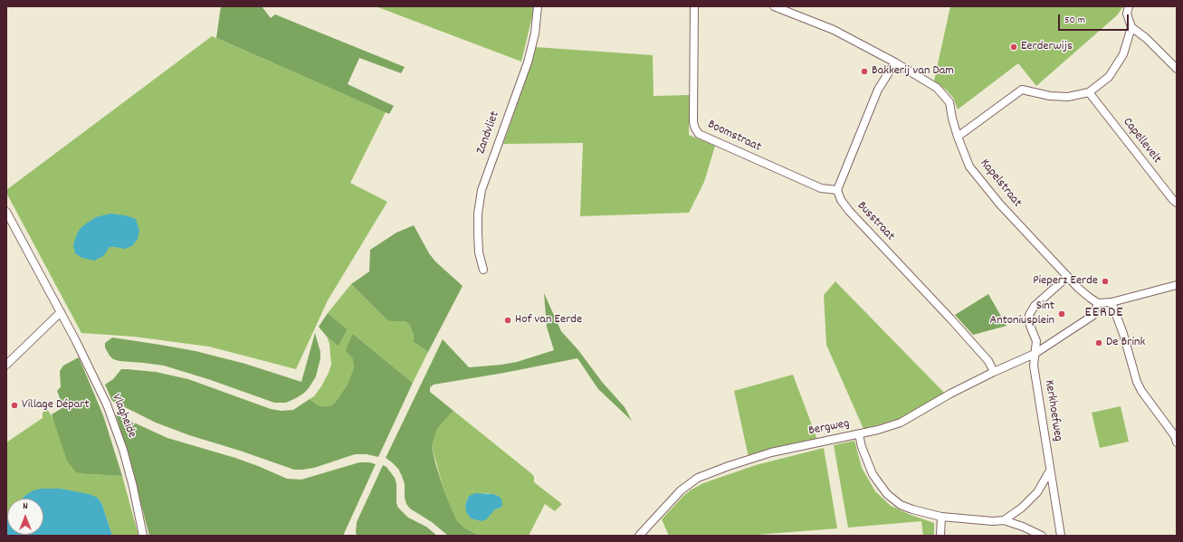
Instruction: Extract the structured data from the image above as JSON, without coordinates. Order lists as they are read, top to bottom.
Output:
{
  "streets": {
    "street": [
      "Zandvliet",
      "Boomstraat",
      "Capellevelt",
      "Kapelstraat",
      "Busstraat",
      "Kerkhoefweg",
      "Vlagheide",
      "Bergweg"
    ]
  },
  "crossings": [
    ["Boomstraat", "Busstraat"],
    ["Busstraat", "Bergweg"],
    ["Kerkhoefweg", "Bergweg"]
  ],
  "districts": ["EERDE"],
  "places": [
    "Eerderwijs",
    "Bakkerij van Dam",
    "Pieperz Eerde",
    "Sint Antoniusplein",
    "Hof van Eerde",
    "De Brink",
    "Village Départ"
  ],
  "scale_bar": "50 m",
  "north": "top"
}
